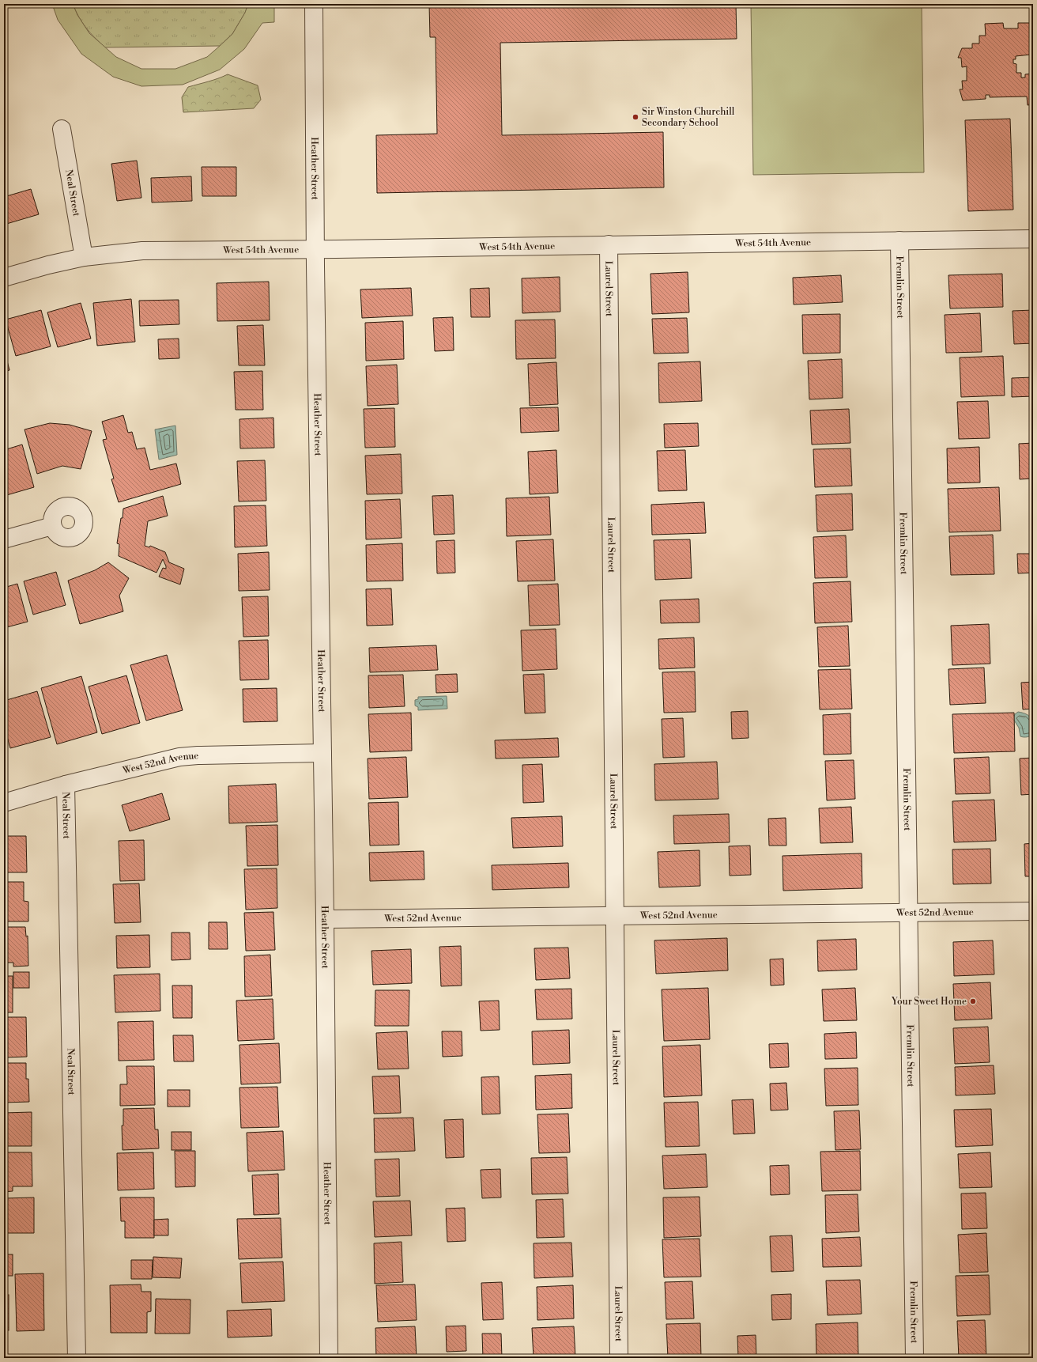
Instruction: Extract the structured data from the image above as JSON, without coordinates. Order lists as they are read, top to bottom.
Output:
{
  "streets": {
    "street": [
      "Heather Street",
      "Neal Street",
      "West 54th Avenue",
      "Fremlin Street",
      "Laurel Street",
      "West 52nd Avenue"
    ]
  },
  "crossings": [
    ["Heather Street", "West 54th Avenue"],
    ["Heather Street", "West 52nd Avenue"],
    ["Neal Street", "West 54th Avenue"],
    ["Neal Street", "West 52nd Avenue"],
    ["West 54th Avenue", "Fremlin Street"],
    ["West 54th Avenue", "Laurel Street"],
    ["Fremlin Street", "West 52nd Avenue"],
    ["Laurel Street", "West 52nd Avenue"]
  ],
  "places": ["Sir Winston Churchill Secondary School", "Your Sweet Home"]
}
